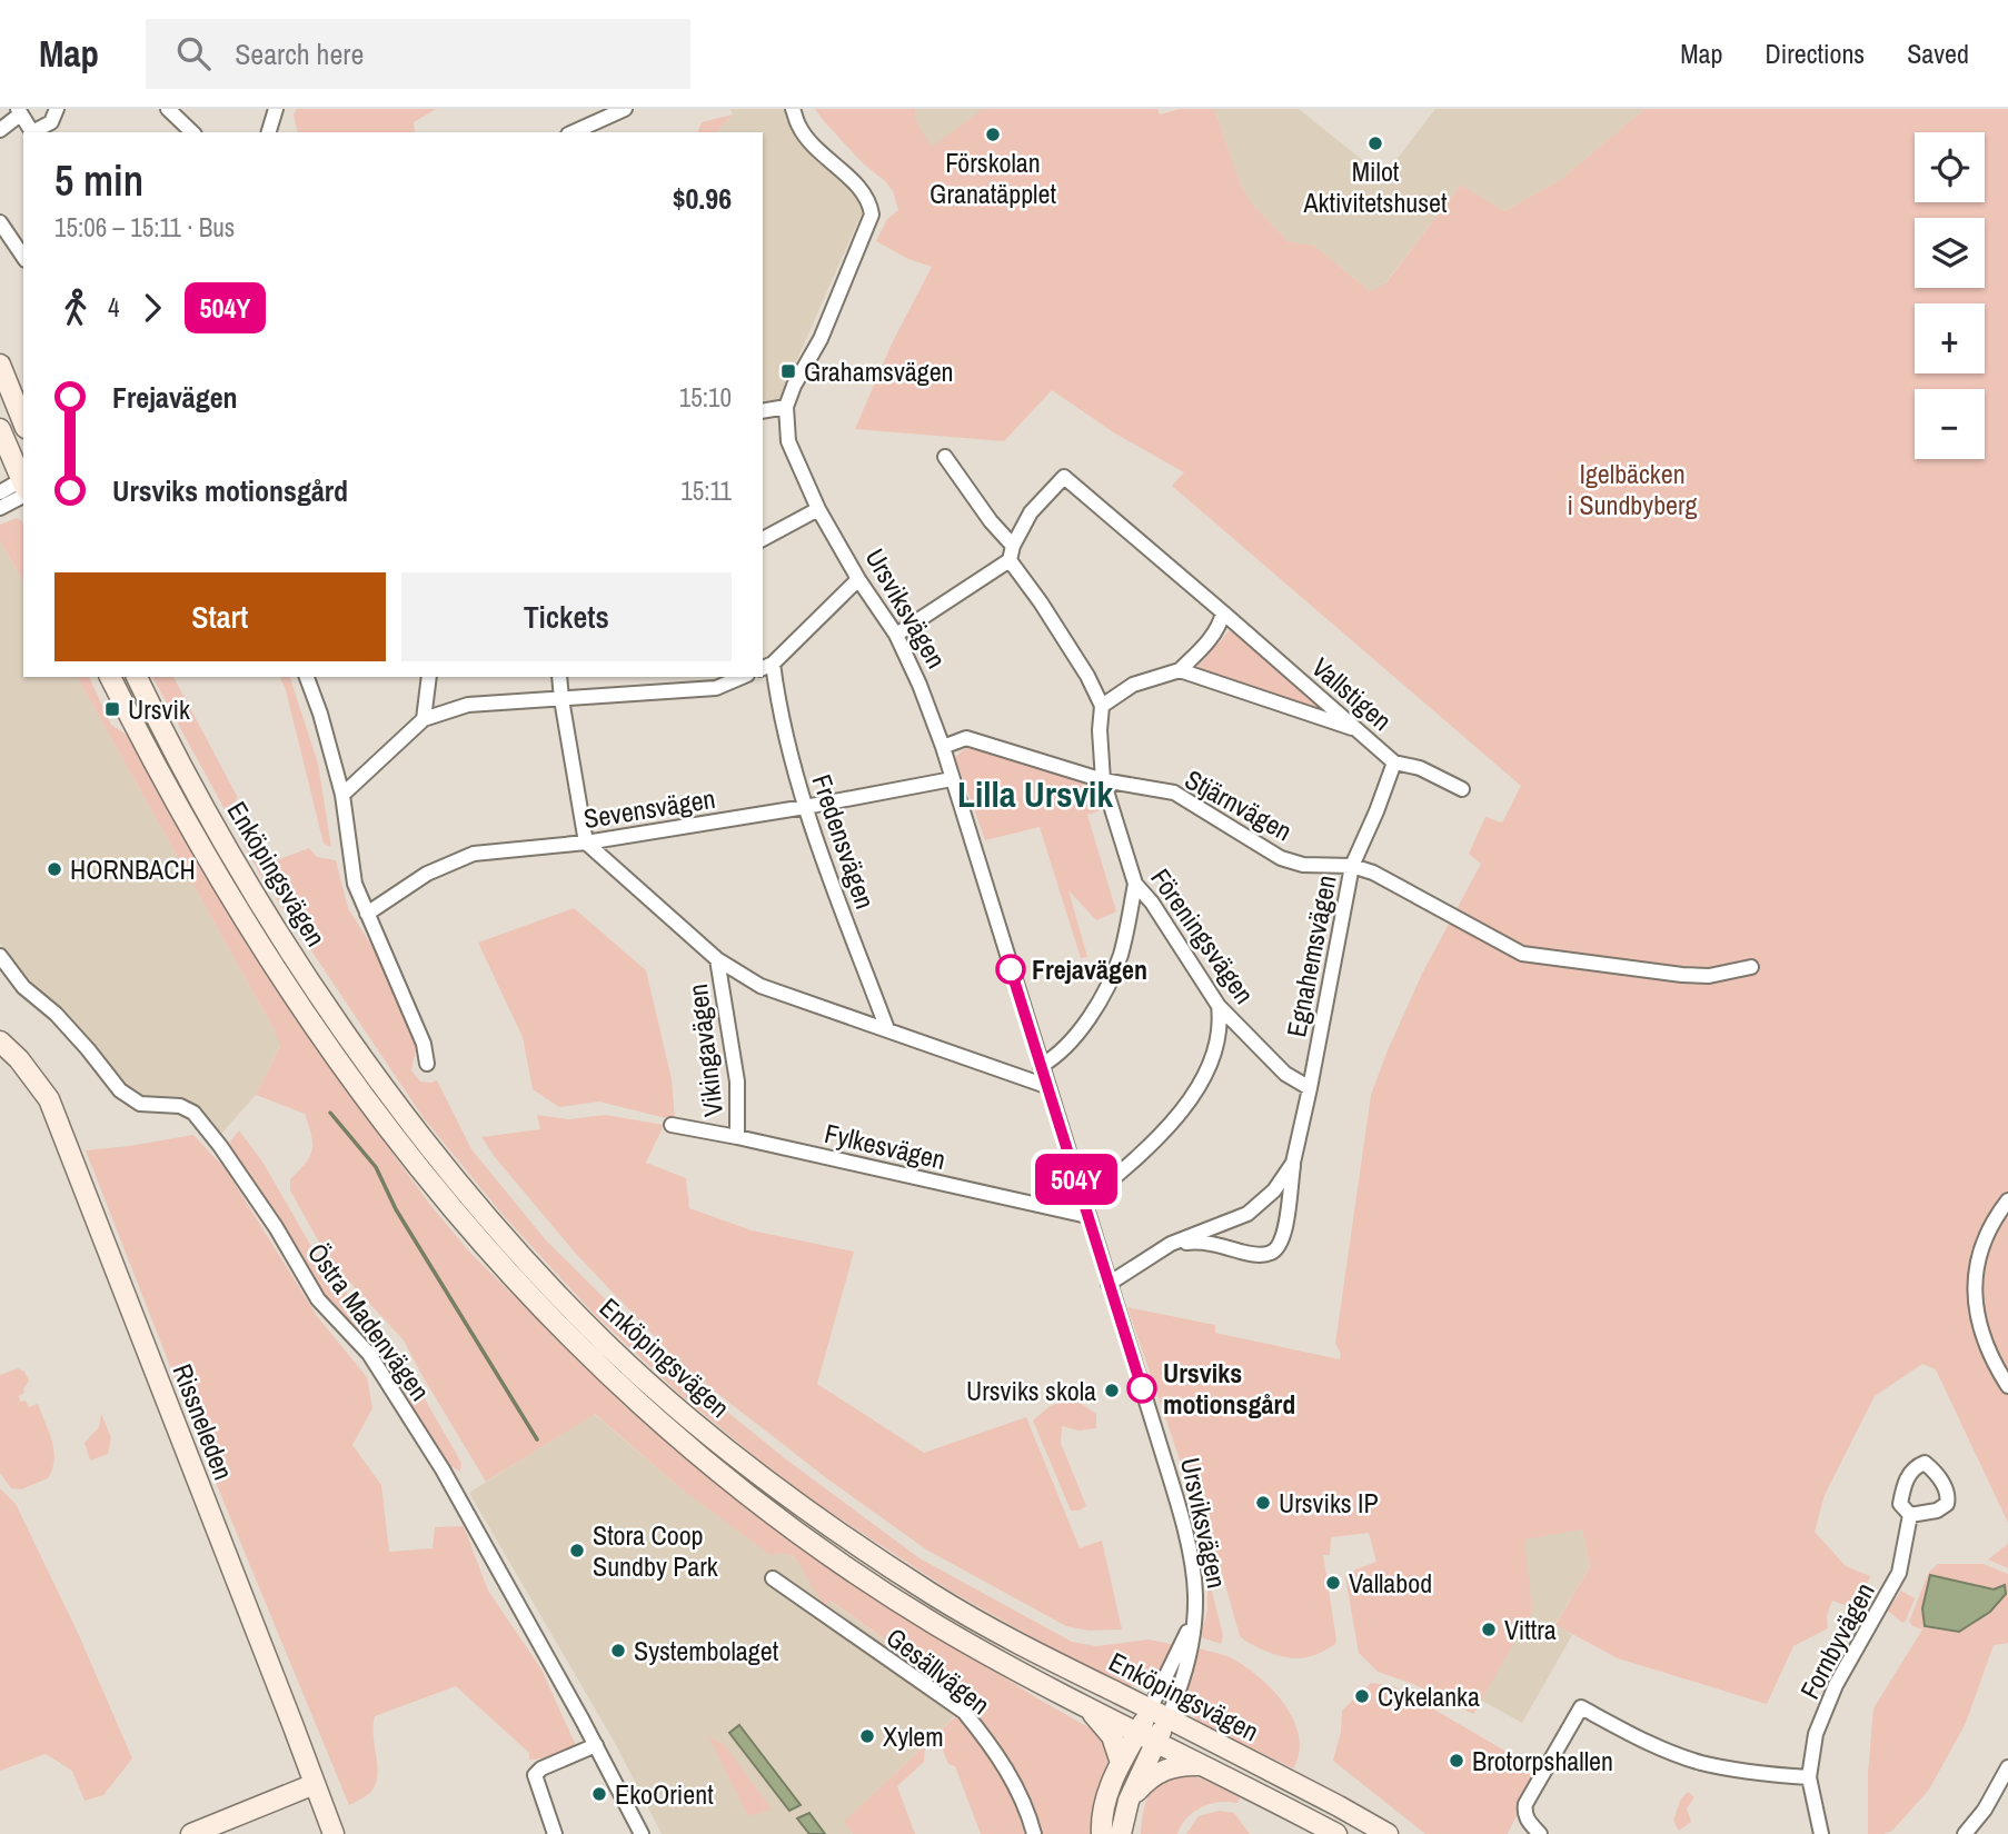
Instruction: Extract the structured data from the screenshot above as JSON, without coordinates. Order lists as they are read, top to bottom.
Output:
{
  "streets": {
    "main road": ["Ursviksvägen", "Enköpingsvägen", "Rissneleden"],
    "street": [
      "Vallstigen",
      "Stjärnvägen",
      "Sevensvägen",
      "Fredensvägen",
      "Föreningsvägen",
      "Egnahemsvägen",
      "Vikingavägen",
      "Fylkesvägen",
      "Östra Madenvägen",
      "Fornbyvägen",
      "Gesällvägen"
    ]
  },
  "crossings": [
    ["Ursviksvägen", "Stjärnvägen"],
    ["Ursviksvägen", "Sevensvägen"],
    ["Ursviksvägen", "Enköpingsvägen"],
    ["Ursviksvägen", "Egnahemsvägen"],
    ["Ursviksvägen", "Fylkesvägen"],
    ["Vallstigen", "Föreningsvägen"],
    ["Vallstigen", "Egnahemsvägen"],
    ["Stjärnvägen", "Föreningsvägen"],
    ["Stjärnvägen", "Egnahemsvägen"],
    ["Sevensvägen", "Fredensvägen"],
    ["Föreningsvägen", "Egnahemsvägen"],
    ["Vikingavägen", "Fylkesvägen"]
  ],
  "districts": ["Lilla Ursvik"],
  "parks": ["Igelbäcken i Sundbyberg"],
  "places": {
    "other": [
      "Förskolan Granatäpplet",
      "Milot Aktivitetshuset",
      "HORNBACH",
      "Frejavägen",
      "Ursviks motionsgård",
      "Ursviks skola",
      "Ursviks IP",
      "Stora Coop Sundby Park",
      "Vallabod",
      "Vittra",
      "Systembolaget",
      "Cykelanka",
      "Xylem",
      "Brotorpshallen",
      "EkoOrient"
    ],
    "transit": ["Grahamsvägen", "Ursvik"]
  },
  "lines": ["bus line 504Y"],
  "page": {
    "header": "Map",
    "search": "Search here",
    "nav": ["Map", "Directions", "Saved"],
    "on_map": "504Y",
    "map_buttons": ["+", "−"],
    "heading": ["5 min", "15:06 – 15:11 · Bus", "$0.96"],
    "legs": ["4", "504Y"],
    "list": [
      {
        "name": "Frejavägen",
        "value": "15:10"
      },
      {
        "name": "Ursviks motionsgård",
        "value": "15:11"
      }
    ],
    "buttons": ["Start", "Tickets"]
  }
}
